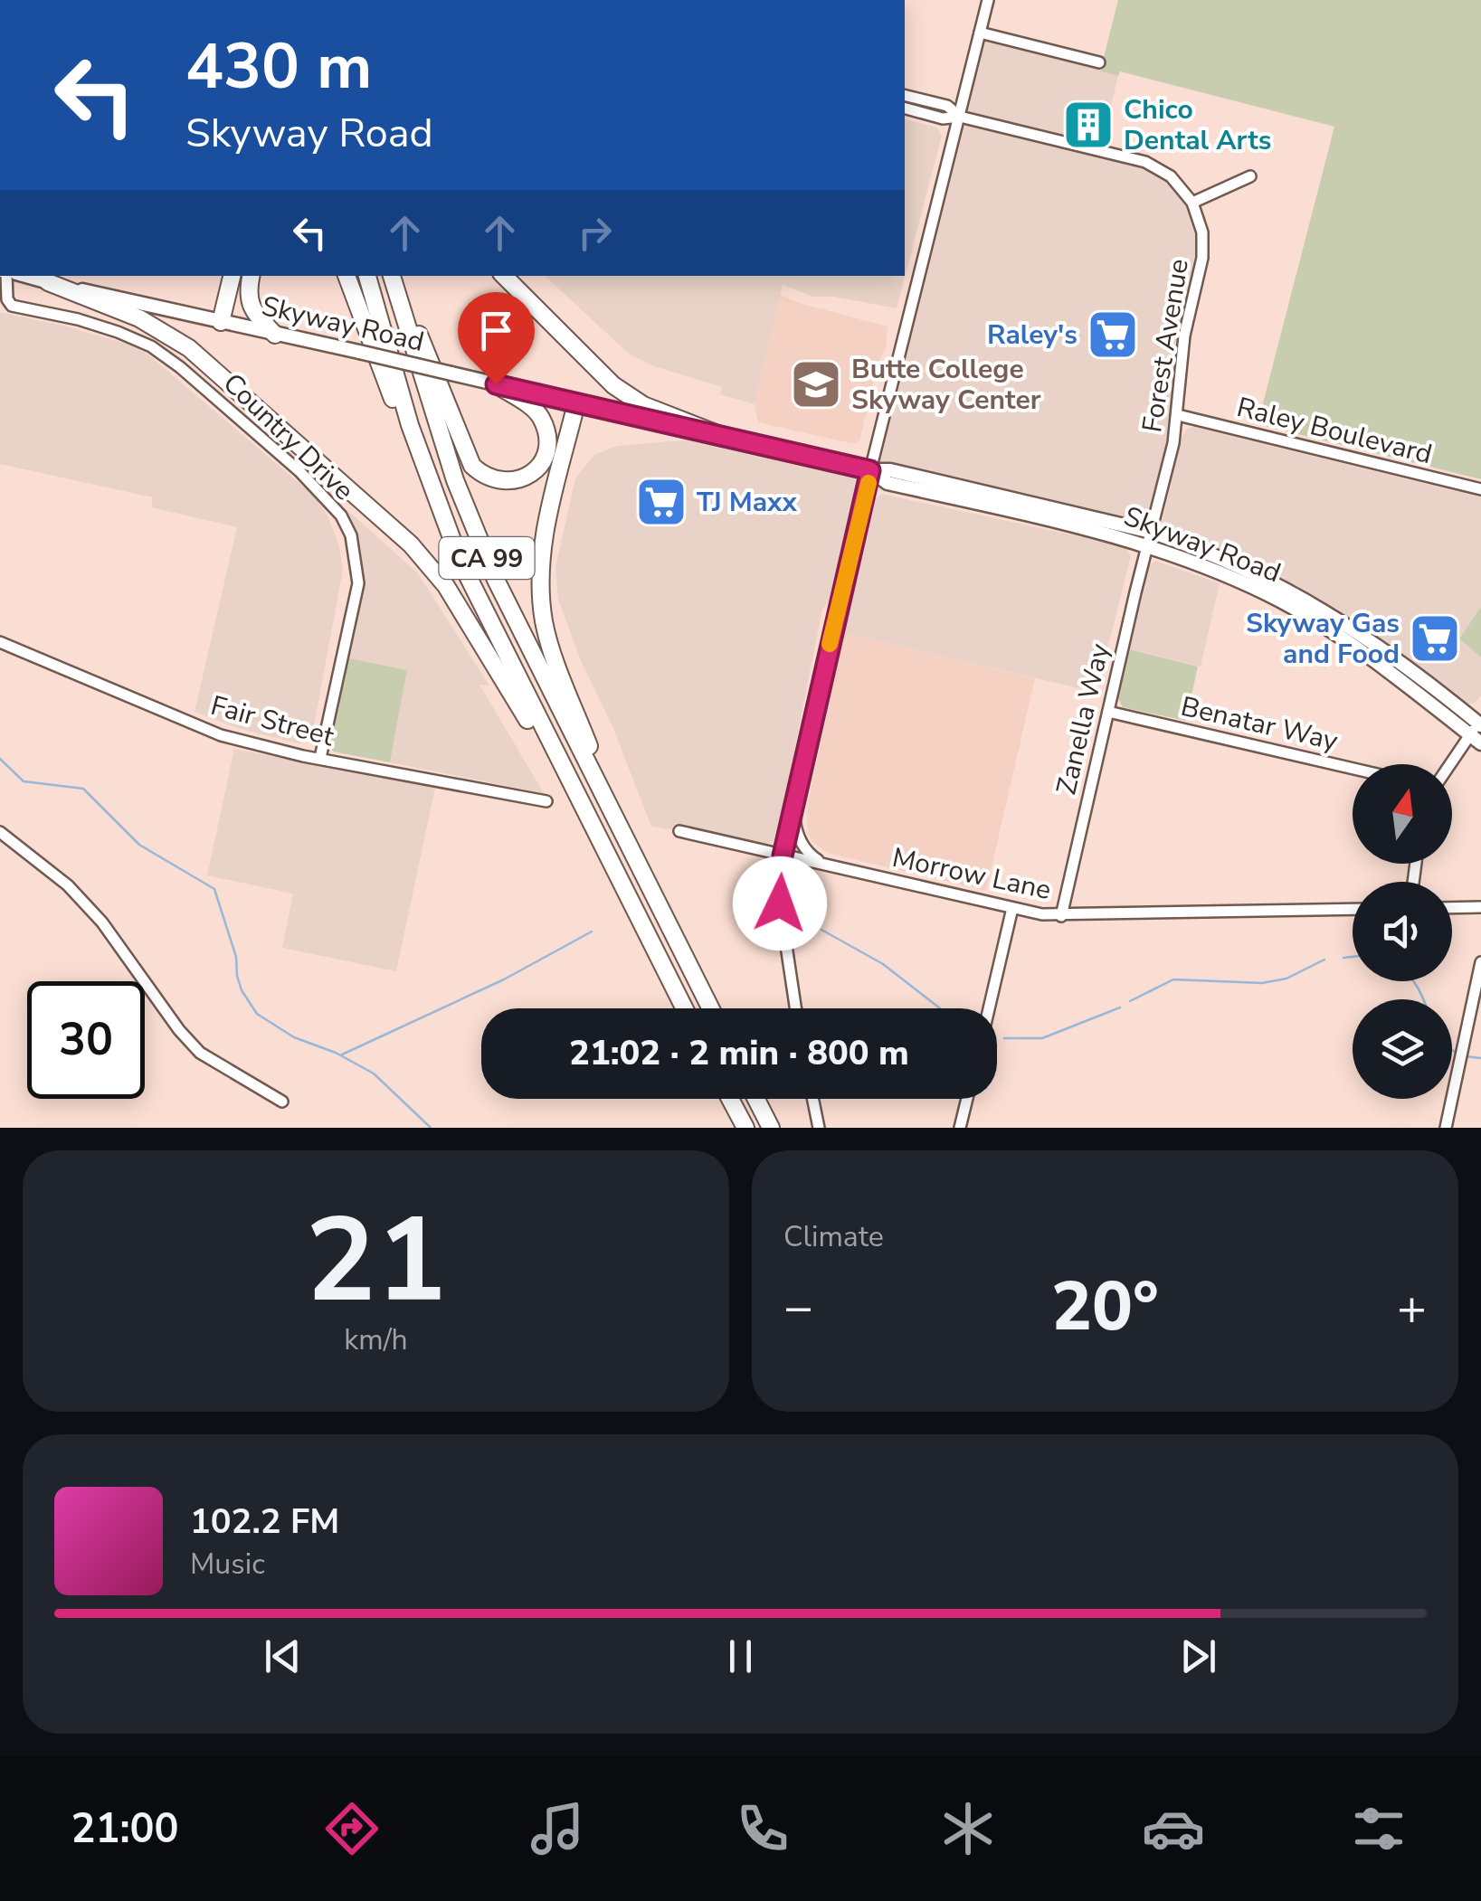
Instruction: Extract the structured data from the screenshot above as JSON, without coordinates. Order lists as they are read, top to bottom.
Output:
{
  "streets": {
    "highway": ["CA 99"],
    "main road": ["Skyway Road"],
    "street": [
      "Forest Avenue",
      "Raley Boulevard",
      "Country Drive",
      "Zanella Way",
      "Fair Street",
      "Benatar Way",
      "Morrow Lane"
    ]
  },
  "crossings": [
    ["Skyway Road", "Forest Avenue"],
    ["Skyway Road", "Zanella Way"],
    ["Forest Avenue", "Raley Boulevard"],
    ["Forest Avenue", "Zanella Way"],
    ["Country Drive", "Fair Street"],
    ["Zanella Way", "Benatar Way"],
    ["Zanella Way", "Morrow Lane"]
  ],
  "places": {
    "building": ["Chico Dental Arts"],
    "supermarket": ["Raley's", "TJ Maxx", "Skyway Gas and Food"],
    "school or university": ["Butte College Skyway Center"]
  },
  "north": "top",
  "page": {
    "turn": ["430 m", "Skyway Road"],
    "limit": "30",
    "trip": "21:02 · 2 min · 800 m",
    "tile": [
      ["21", "km/h"],
      "Climate"
    ],
    "heat": ["−", "20°", "+"],
    "song": ["102.2 FM", "Music"],
    "tabs": "21:00"
  }
}
